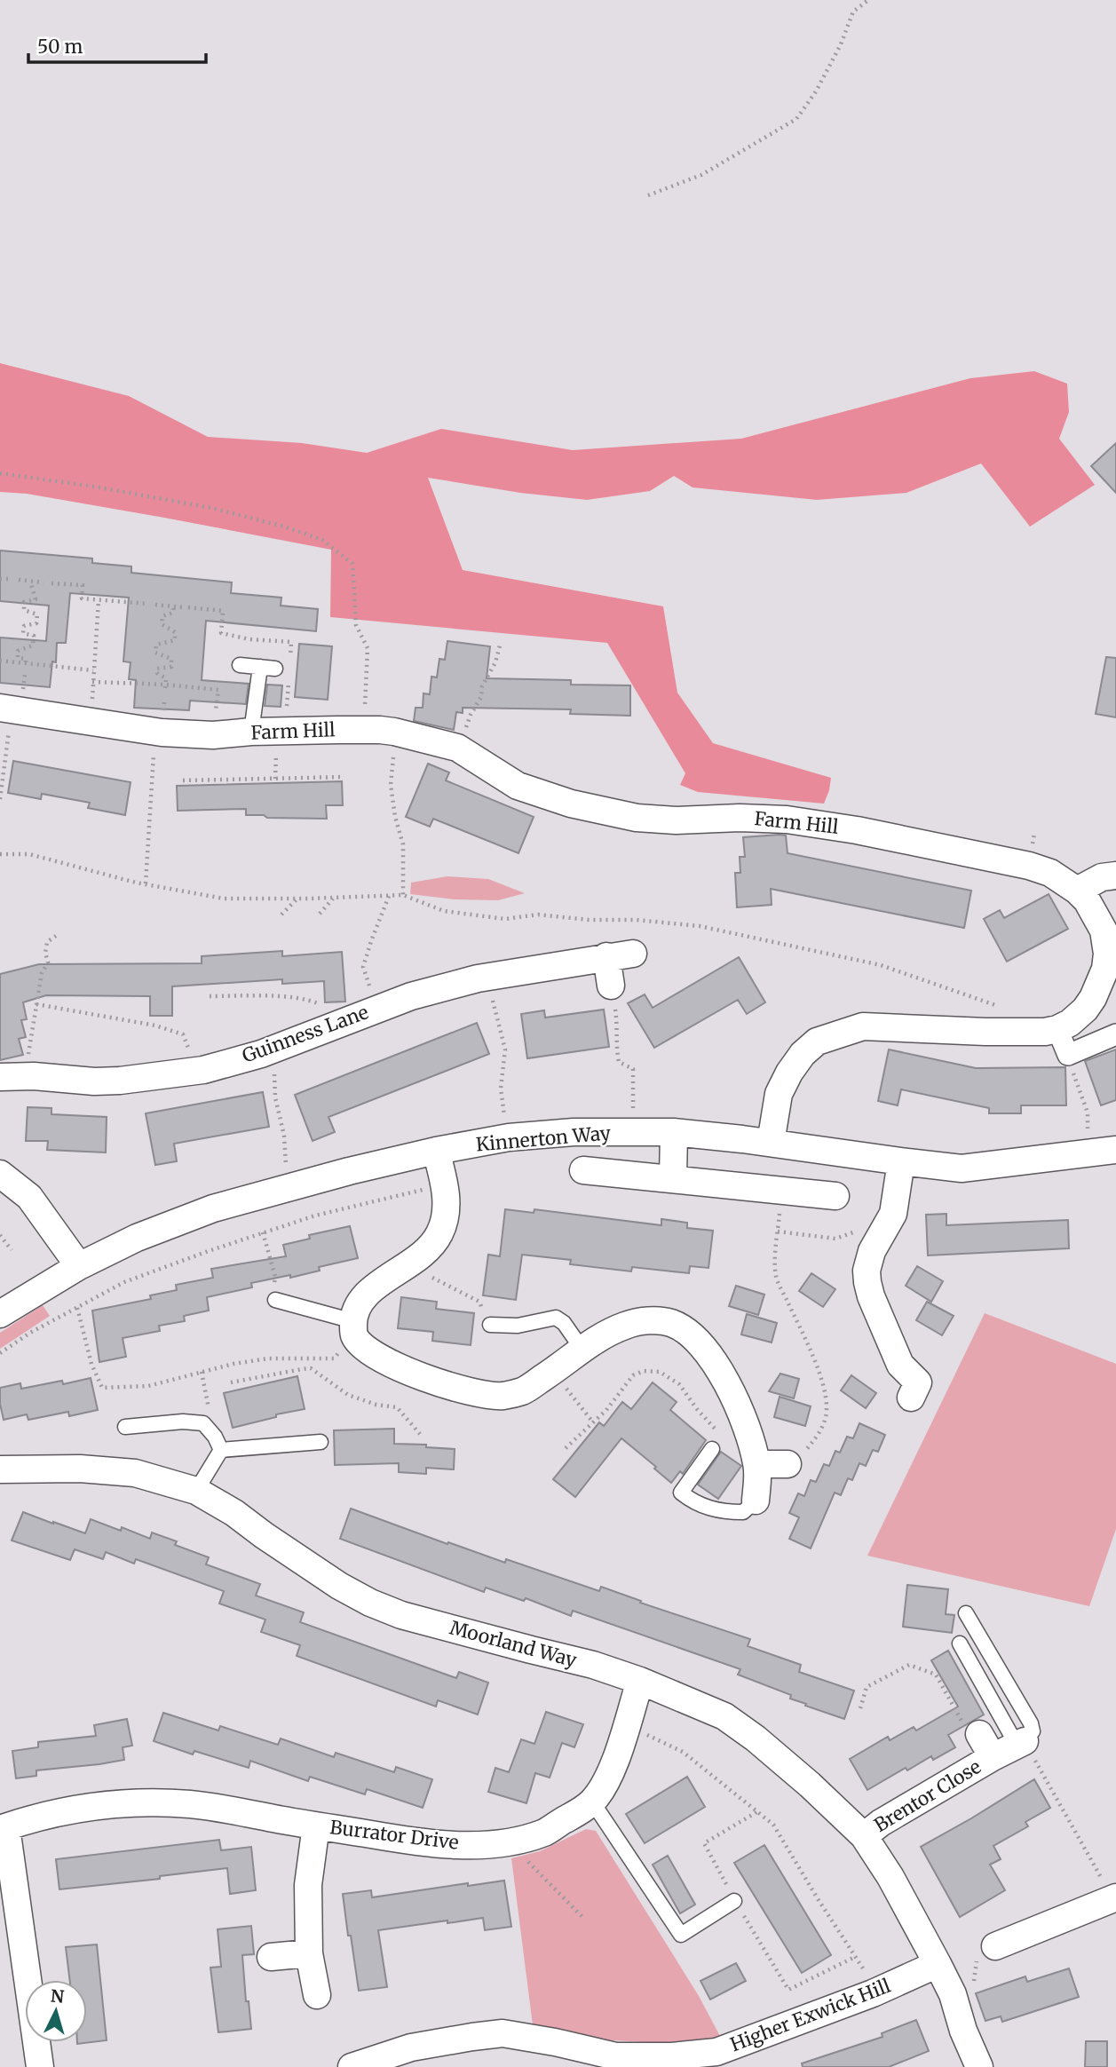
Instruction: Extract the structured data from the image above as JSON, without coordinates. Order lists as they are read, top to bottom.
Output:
{
  "streets": {
    "street": [
      "Farm Hill",
      "Guinness Lane",
      "Kinnerton Way",
      "Moorland Way",
      "Brentor Close",
      "Burrator Drive",
      "Higher Exwick Hill"
    ]
  },
  "crossings": [
    ["Farm Hill", "Kinnerton Way"],
    ["Moorland Way", "Brentor Close"],
    ["Moorland Way", "Burrator Drive"],
    ["Moorland Way", "Higher Exwick Hill"]
  ],
  "scale_bar": "50 m",
  "north": "top"
}
